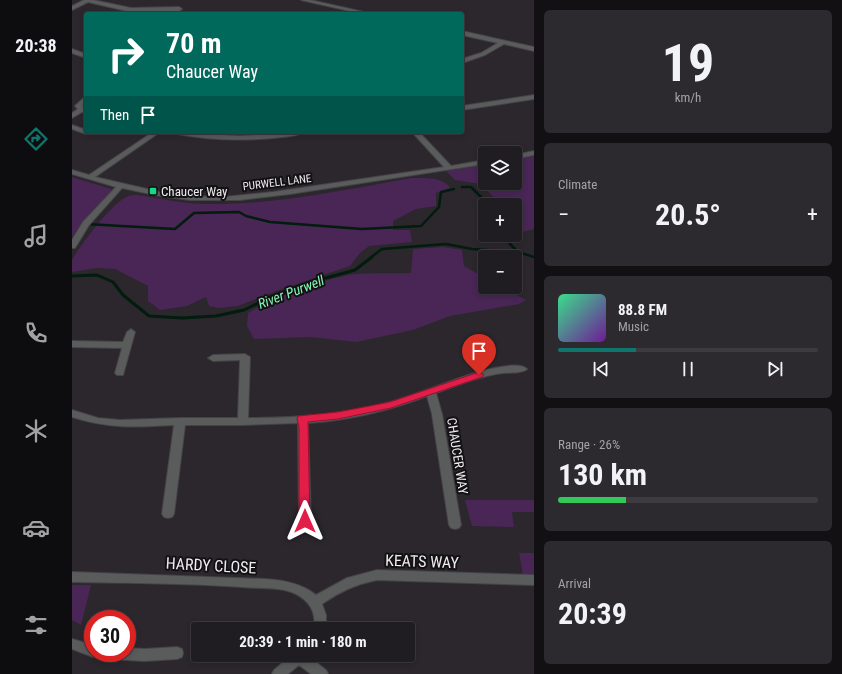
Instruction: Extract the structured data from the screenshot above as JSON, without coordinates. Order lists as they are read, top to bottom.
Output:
{
  "streets": {
    "street": [
      "PURWELL LANE",
      "CHAUCER WAY",
      "KEATS WAY",
      "HARDY CLOSE"
    ]
  },
  "crossings": [
    ["KEATS WAY", "HARDY CLOSE"]
  ],
  "water": ["River Purwell"],
  "places": {
    "transit": ["Chaucer Way"]
  },
  "page": {
    "tabs": "20:38",
    "tile": [
      ["19", "km/h"],
      "Climate",
      ["Range · 26%", "130 km"],
      ["Arrival", "20:39"]
    ],
    "turn": ["70 m", "Chaucer Way"],
    "then": "Then",
    "map_buttons": ["+", "−"],
    "heat": ["−", "20.5°", "+"],
    "song": ["88.8 FM", "Music"],
    "limit": "30",
    "trip": "20:39 · 1 min · 180 m"
  }
}
